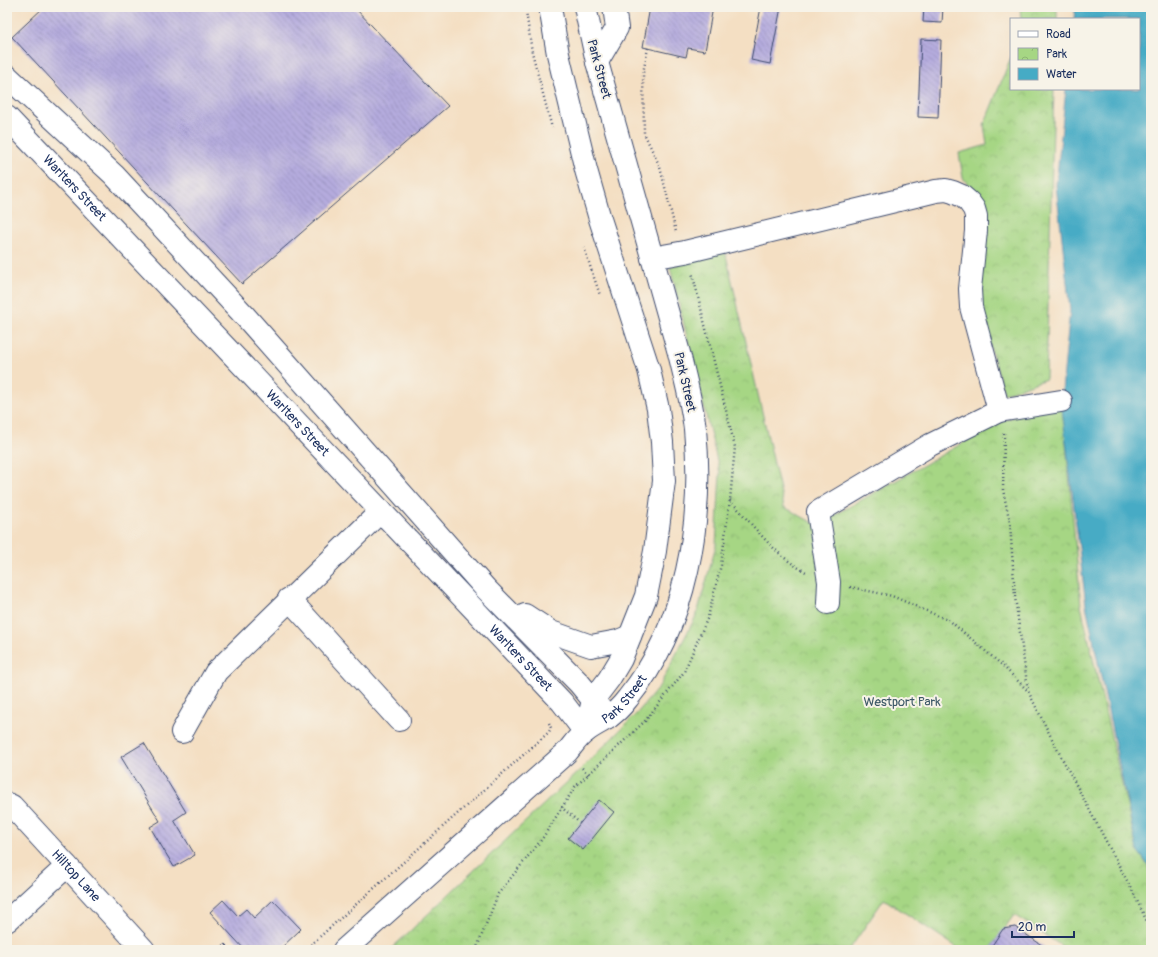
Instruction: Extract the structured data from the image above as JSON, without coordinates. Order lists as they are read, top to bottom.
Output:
{
  "streets": {
    "street": ["Park Street", "Warlters Street", "Hilltop Lane"]
  },
  "crossings": [
    ["Park Street", "Warlters Street"]
  ],
  "parks": ["Westport Park"],
  "legend": ["Road", "Park", "Water"],
  "scale_bar": "20 m"
}
